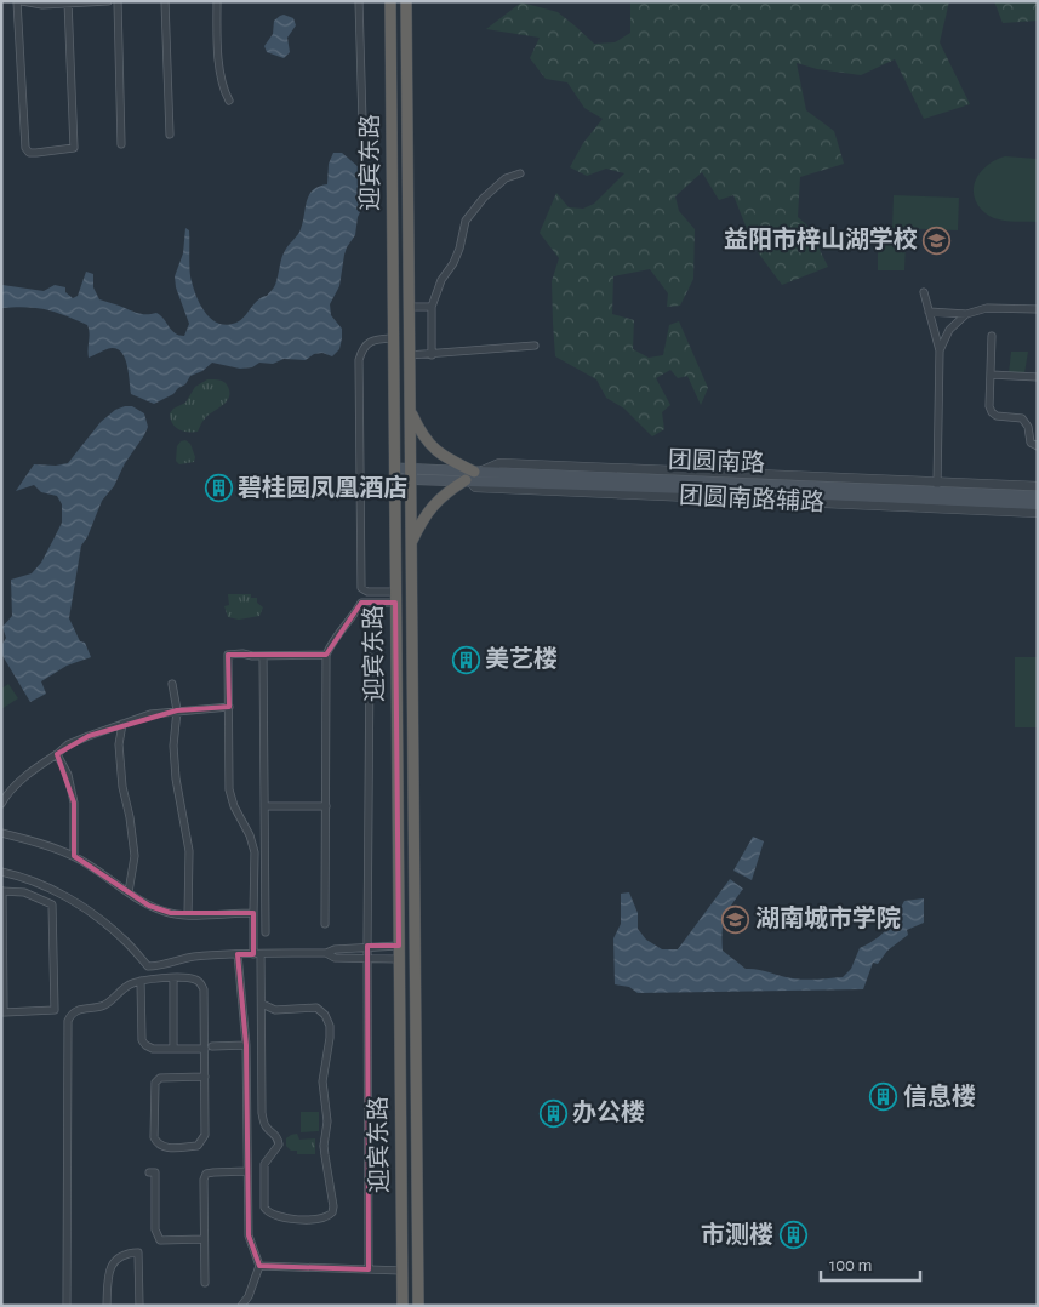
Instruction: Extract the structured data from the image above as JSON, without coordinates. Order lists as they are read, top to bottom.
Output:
{
  "streets": {
    "highway": ["迎宾东路"],
    "main road": ["团圆南路"],
    "street": ["团圆南路辅路"]
  },
  "crossings": [
    ["迎宾东路", "团圆南路"],
    ["团圆南路", "团圆南路辅路"]
  ],
  "places": {
    "school or university": ["益阳市梓山湖学校", "湖南城市学院"],
    "building": [
      "碧桂园凤凰酒店",
      "美艺楼",
      "信息楼",
      "办公楼",
      "市测楼"
    ]
  },
  "scale_bar": "100 m"
}
